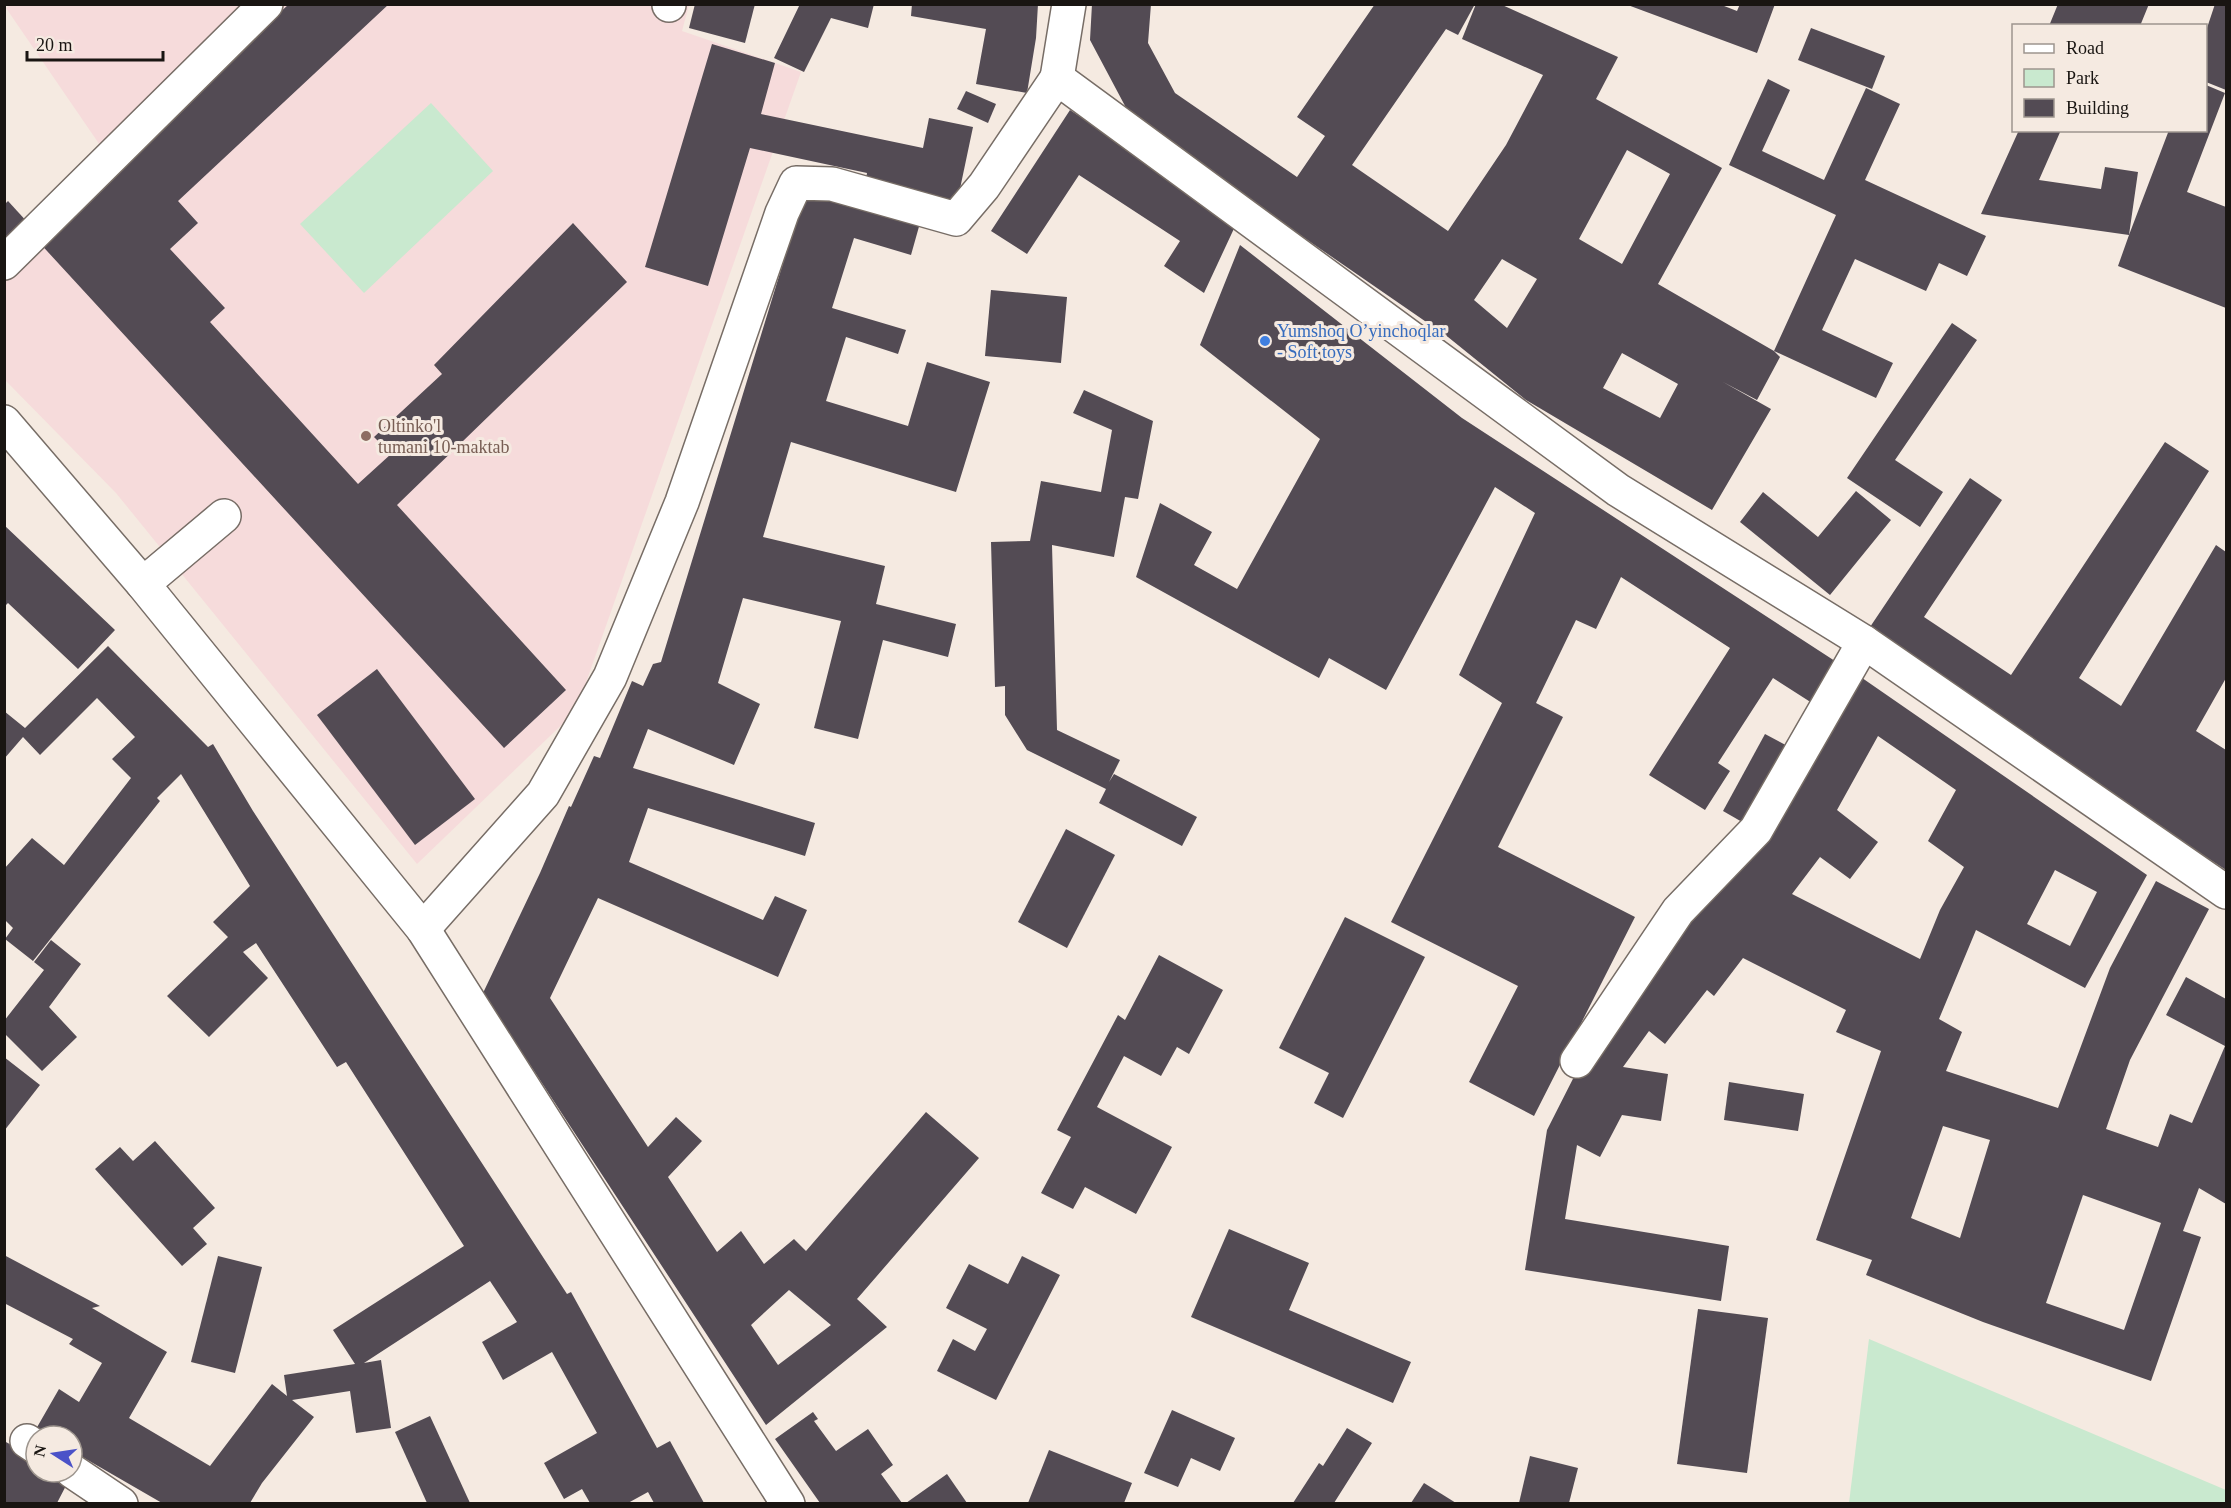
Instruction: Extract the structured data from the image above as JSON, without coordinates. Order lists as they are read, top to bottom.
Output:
{
  "places": ["Yumshoq O’yinchoqlar - Soft toys", "Oltinko'l tumani 10-maktab"],
  "legend": ["Road", "Park", "Building"],
  "scale_bar": "20 m",
  "north": "left"
}
